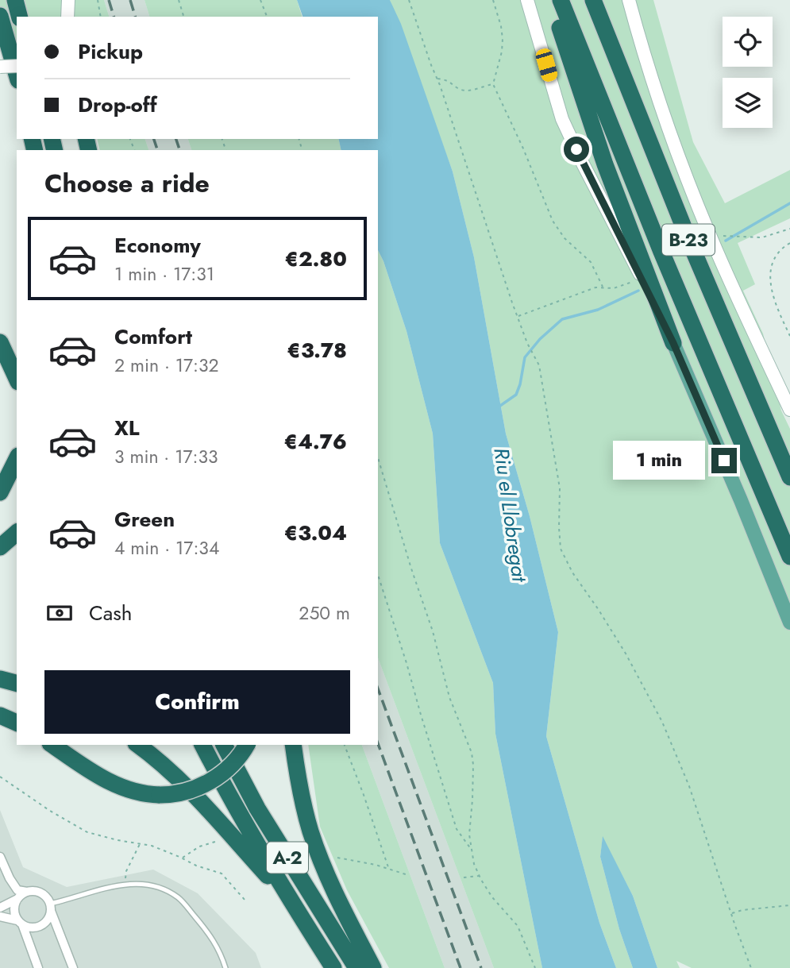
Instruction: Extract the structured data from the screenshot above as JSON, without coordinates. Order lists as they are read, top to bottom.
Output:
{
  "streets": {
    "highway": ["B-23", "A-2"]
  },
  "water": ["Riu el Llobregat"],
  "page": {
    "banner": ["Pickup", "Drop-off"],
    "heading": "Choose a ride",
    "list": [
      {
        "name": "Economy",
        "note": "1 min · 17:31",
        "value": "€2.80"
      },
      {
        "name": "Comfort",
        "note": "2 min · 17:32",
        "value": "€3.78"
      },
      {
        "name": "XL",
        "note": "3 min · 17:33",
        "value": "€4.76"
      },
      {
        "name": "Green",
        "note": "4 min · 17:34",
        "value": "€3.04"
      }
    ],
    "bubble": "1 min",
    "pay": ["Cash", "250 m"],
    "buttons": "Confirm"
  }
}
